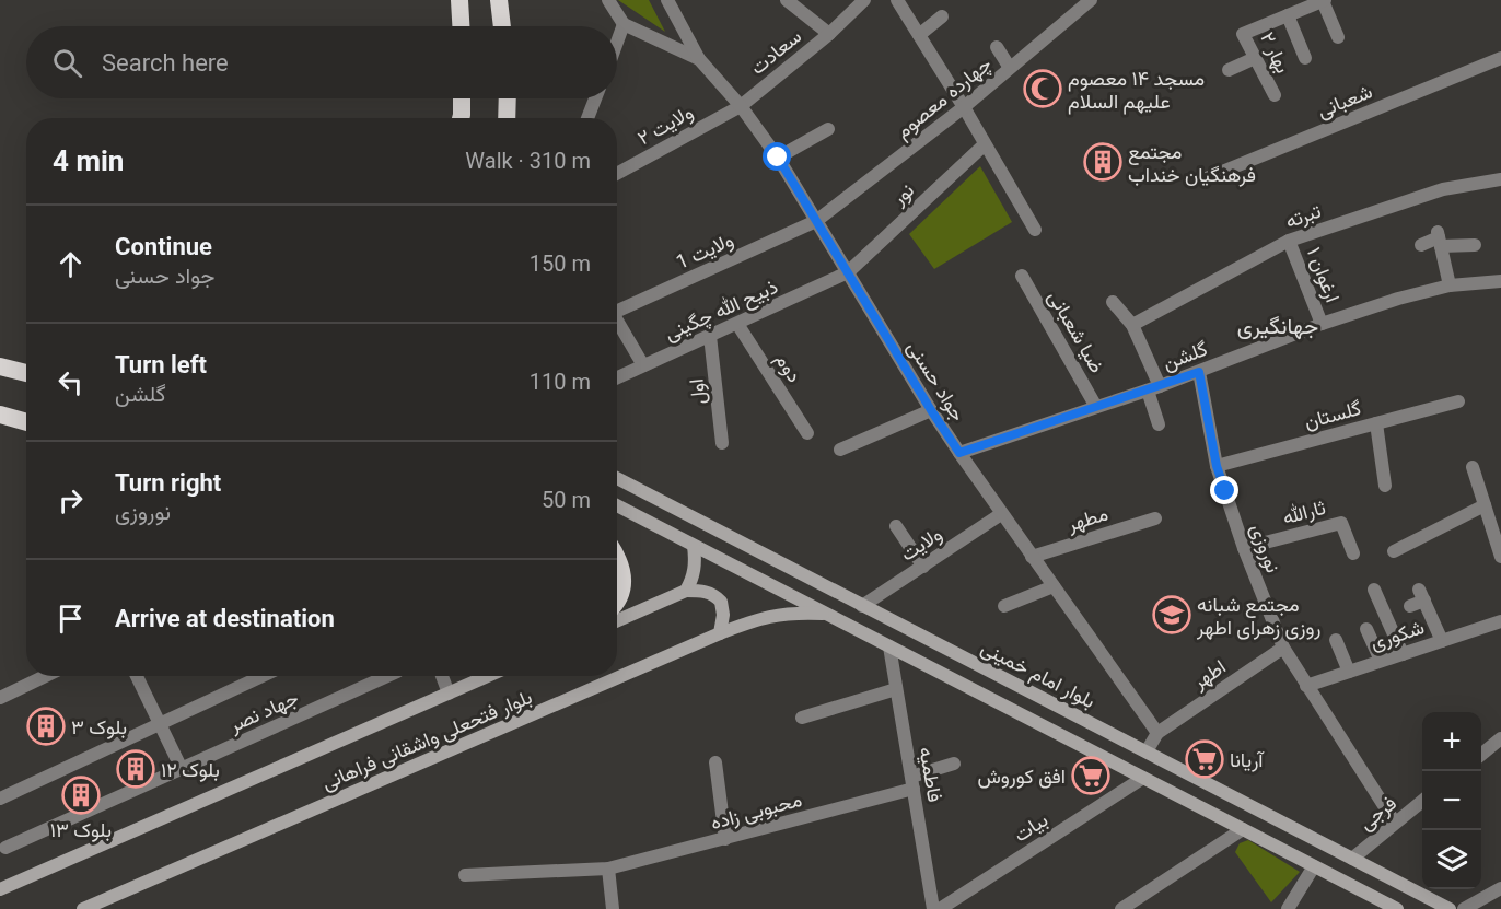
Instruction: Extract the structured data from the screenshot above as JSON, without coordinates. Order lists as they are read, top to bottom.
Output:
{
  "streets": {
    "main road": ["بلوار امام خمینی", "بلوار فتحعلی واشقانی فراهانی"],
    "street": [
      "سعادت",
      "بهار ۲",
      "چهارده معصوم",
      "شعبانی",
      "ولایت ۲",
      "نور",
      "تبرته",
      "ولایت 1",
      "ارغوان ۱",
      "ذبیح الله چگینی",
      "ضیا شعبانی",
      "گلشن",
      "دوم",
      "جواد حسنی",
      "اول",
      "گلستان",
      "ثارالله",
      "مطهر",
      "ولایت",
      "نوروزی",
      "شکوری",
      "اطهر",
      "جهاد نصر",
      "فاطمیه",
      "محبوبی زاده",
      "فرجی",
      "بیات"
    ]
  },
  "crossings": [
    ["سعادت", "ولایت ۲"],
    ["سعادت", "جواد حسنی"],
    ["چهارده معصوم", "ولایت 1"],
    ["چهارده معصوم", "جواد حسنی"],
    ["ولایت ۲", "جواد حسنی"],
    ["نور", "ذبیح الله چگینی"],
    ["نور", "جواد حسنی"],
    ["تبرته", "ارغوان ۱"],
    ["ولایت 1", "جواد حسنی"],
    ["ارغوان ۱", "گلشن"],
    ["ذبیح الله چگینی", "دوم"],
    ["ذبیح الله چگینی", "جواد حسنی"],
    ["ذبیح الله چگینی", "اول"],
    ["ضیا شعبانی", "گلشن"],
    ["گلشن", "جواد حسنی"],
    ["گلشن", "نوروزی"],
    ["جواد حسنی", "مطهر"],
    ["جواد حسنی", "ولایت"],
    ["جواد حسنی", "اطهر"],
    ["گلستان", "نوروزی"],
    ["ثارالله", "نوروزی"],
    ["ولایت", "بلوار امام خمینی"],
    ["نوروزی", "شکوری"],
    ["نوروزی", "اطهر"],
    ["نوروزی", "فرجی"],
    ["بلوار امام خمینی", "فرجی"],
    ["فاطمیه", "محبوبی زاده"]
  ],
  "districts": ["جهانگیری"],
  "places": {
    "mosque": ["مسجد ۱۴ معصوم علیهم السلام"],
    "building": [
      "مجتمع فرهنگیان خنداب",
      "بلوک ۳",
      "بلوک ۱۲",
      "بلوک ۱۳"
    ],
    "school or university": ["مجتمع شبانه روزی زهرای اطهر"],
    "supermarket": ["آريانا", "افق کوروش"]
  },
  "page": {
    "search": "Search here",
    "heading": ["4 min", "Walk · 310 m"],
    "list": [
      ["Continue", "جواد حسنی", "150 m"],
      ["Turn left", "گلشن", "110 m"],
      ["Turn right", "نوروزی", "50 m"],
      "Arrive at destination"
    ],
    "map_buttons": ["+", "−"]
  }
}
